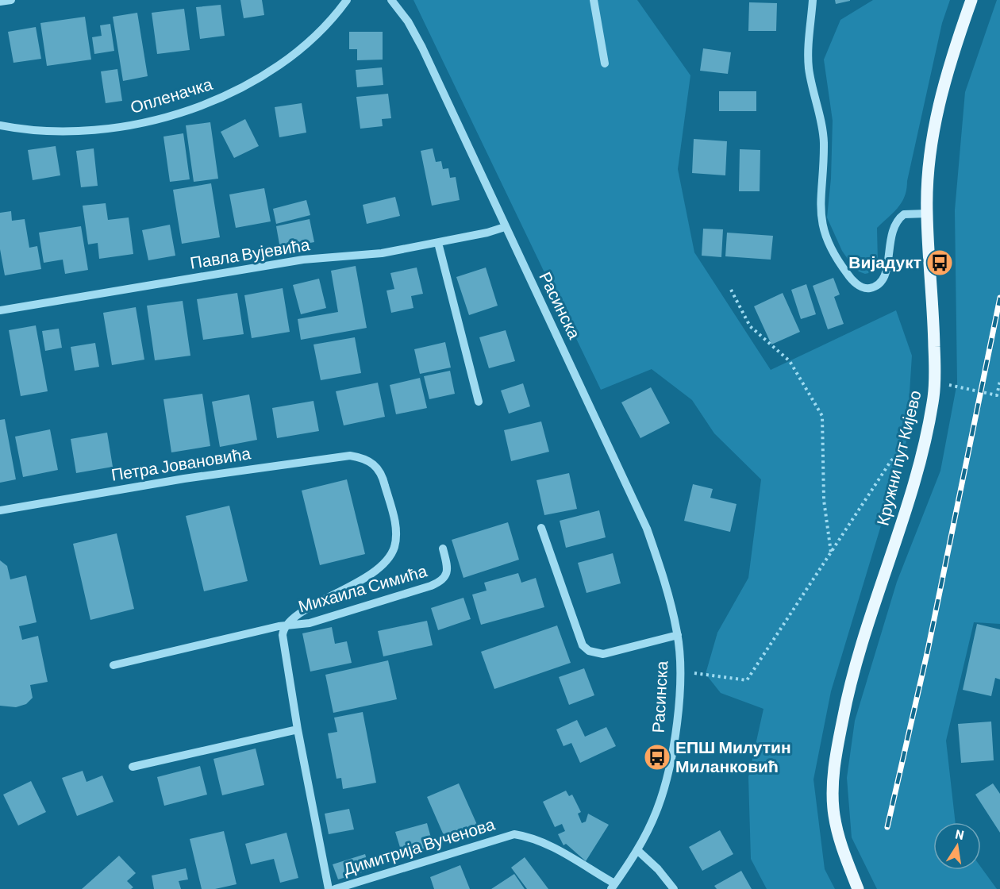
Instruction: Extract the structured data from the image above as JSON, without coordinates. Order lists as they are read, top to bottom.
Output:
{
  "streets": {
    "main road": ["Кружни пут Кијево"],
    "street": [
      "Опленачка",
      "Павла Вујевића",
      "Расинска",
      "Петра Јовановића",
      "Михаила Симића",
      "Димитрија Вученова"
    ]
  },
  "crossings": [
    ["Павла Вујевића", "Расинска"],
    ["Расинска", "Димитрија Вученова"],
    ["Петра Јовановића", "Михаила Симића"]
  ],
  "places": {
    "bus stop": ["Вијадукт", "ЕПШ Милутин Миланковић"]
  },
  "north": "top"
}
